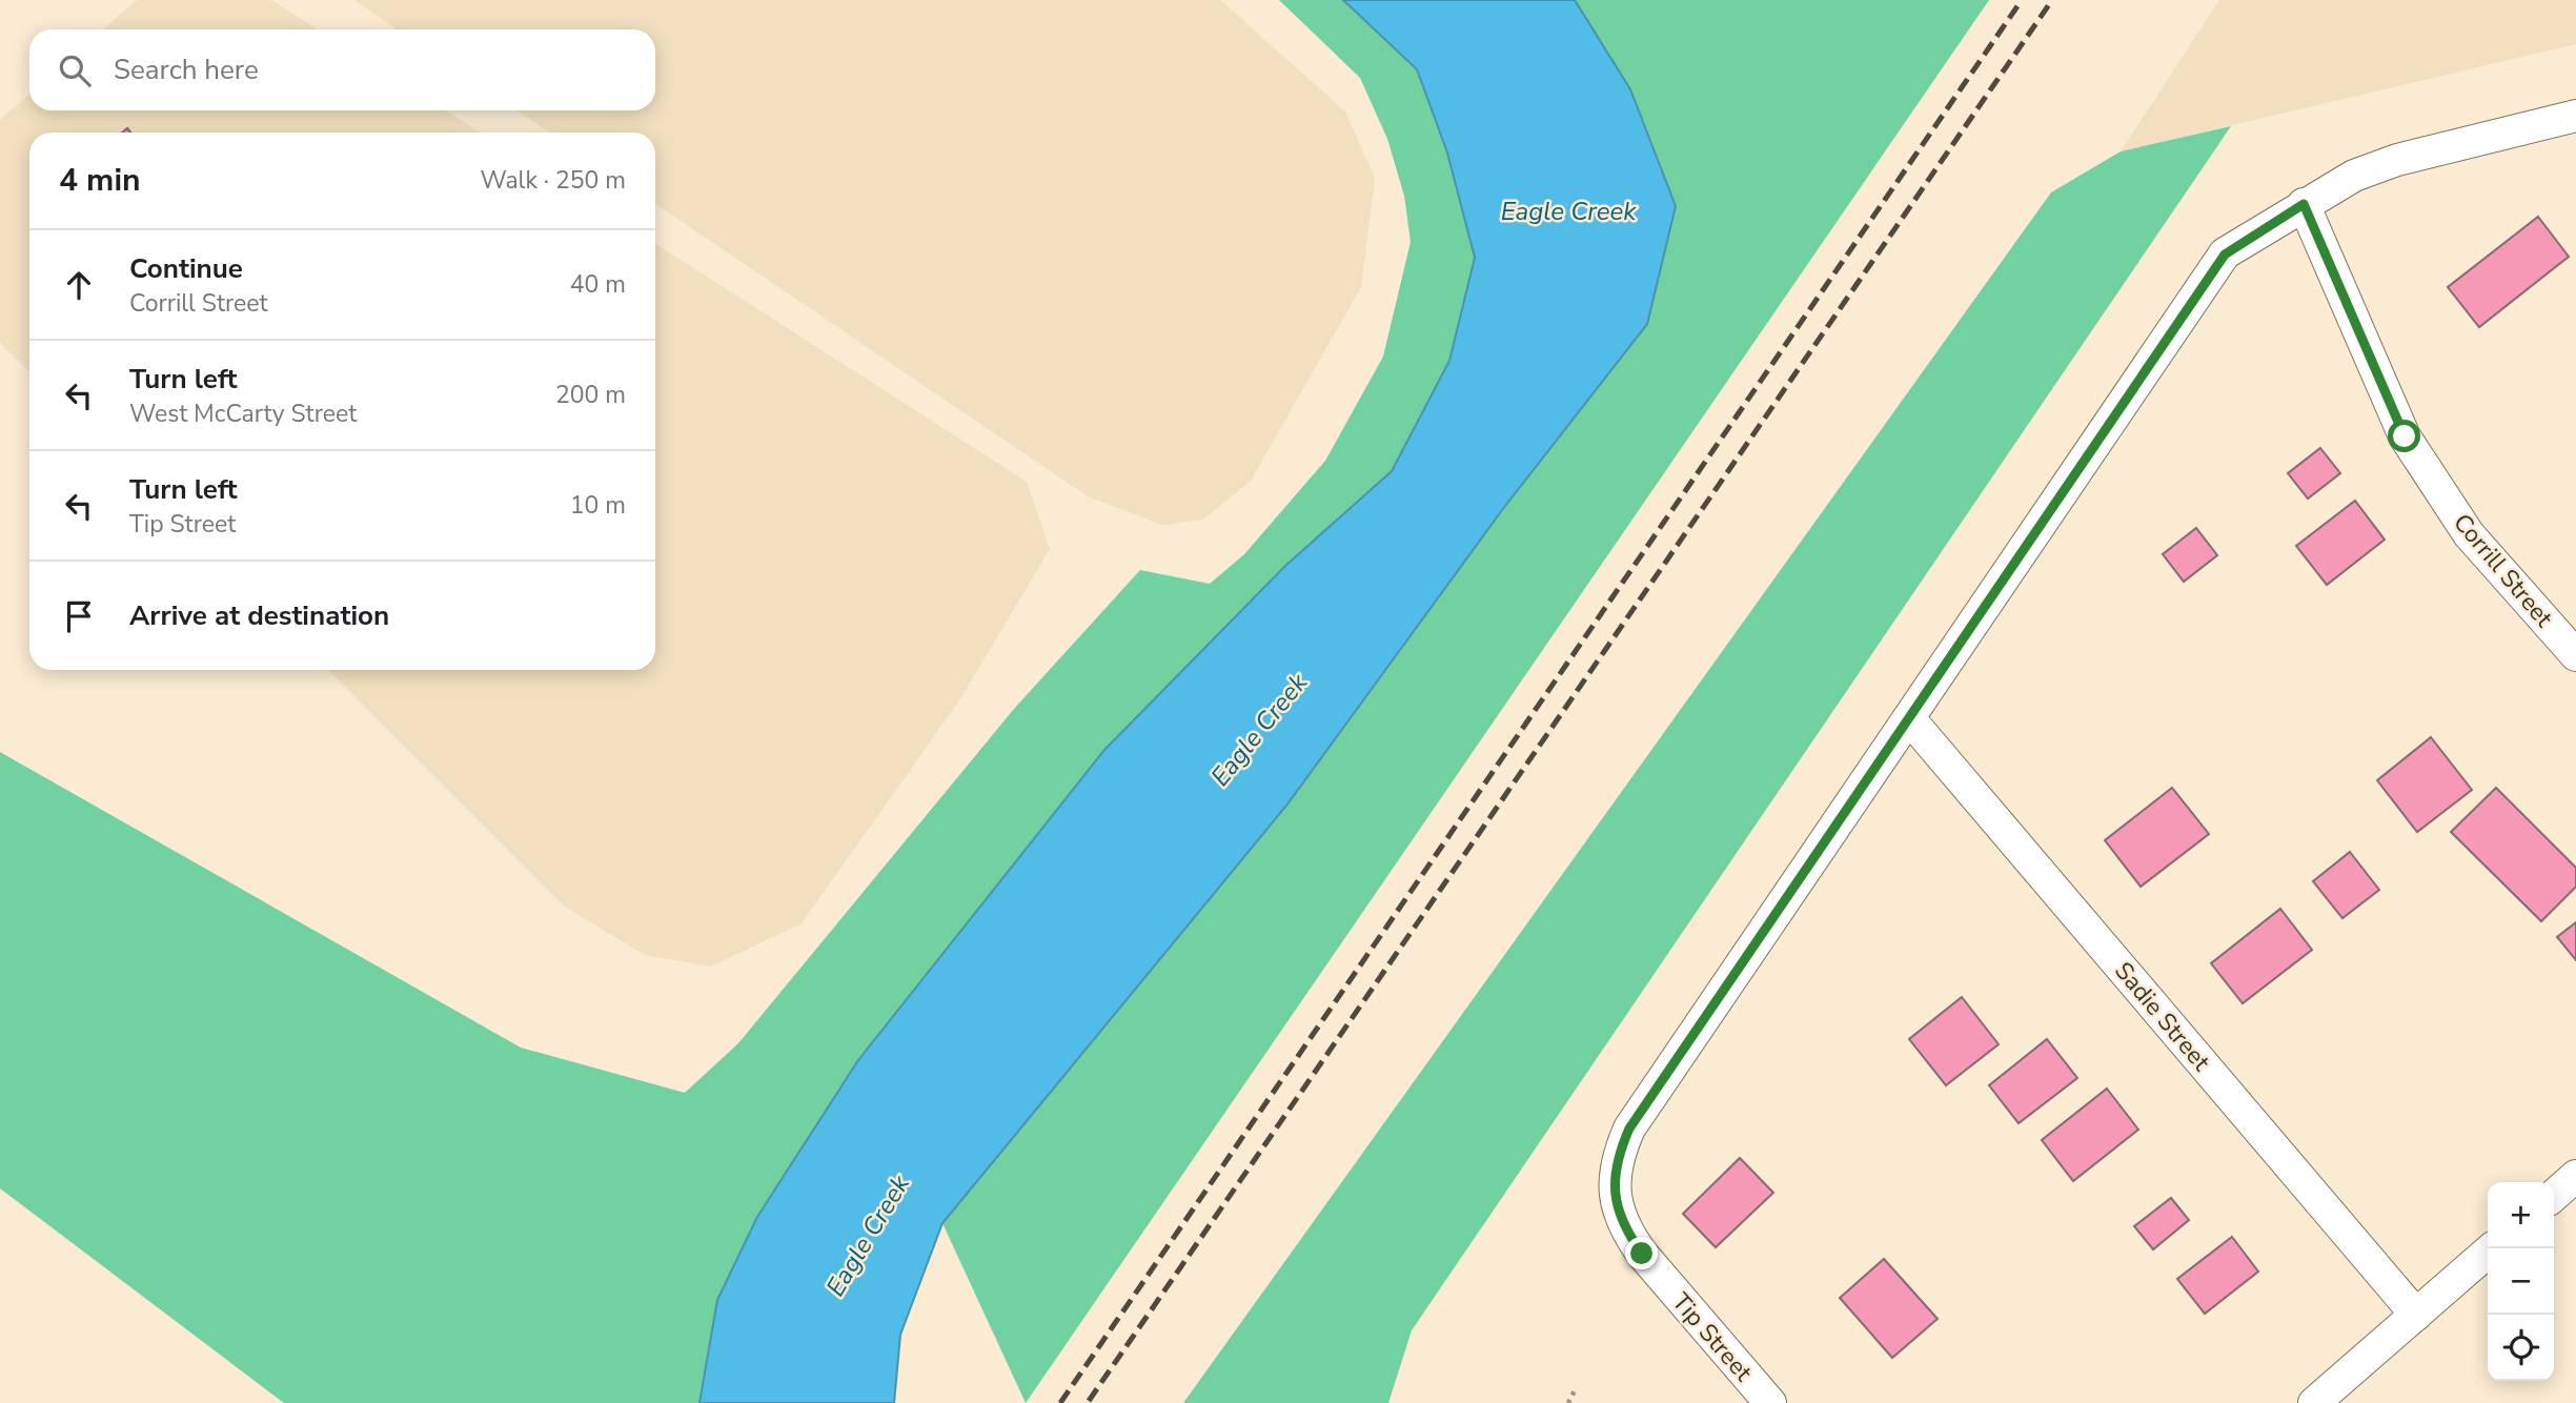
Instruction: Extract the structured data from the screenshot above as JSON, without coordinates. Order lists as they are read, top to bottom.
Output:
{
  "streets": {
    "street": ["Corrill Street", "Sadie Street", "Tip Street"]
  },
  "crossings": [
    ["Sadie Street", "Tip Street"]
  ],
  "water": ["Eagle Creek"],
  "page": {
    "search": "Search here",
    "heading": ["4 min", "Walk · 250 m"],
    "list": [
      ["Continue", "Corrill Street", "40 m"],
      ["Turn left", "West McCarty Street", "200 m"],
      ["Turn left", "Tip Street", "10 m"],
      "Arrive at destination"
    ],
    "map_buttons": ["+", "−"]
  }
}
